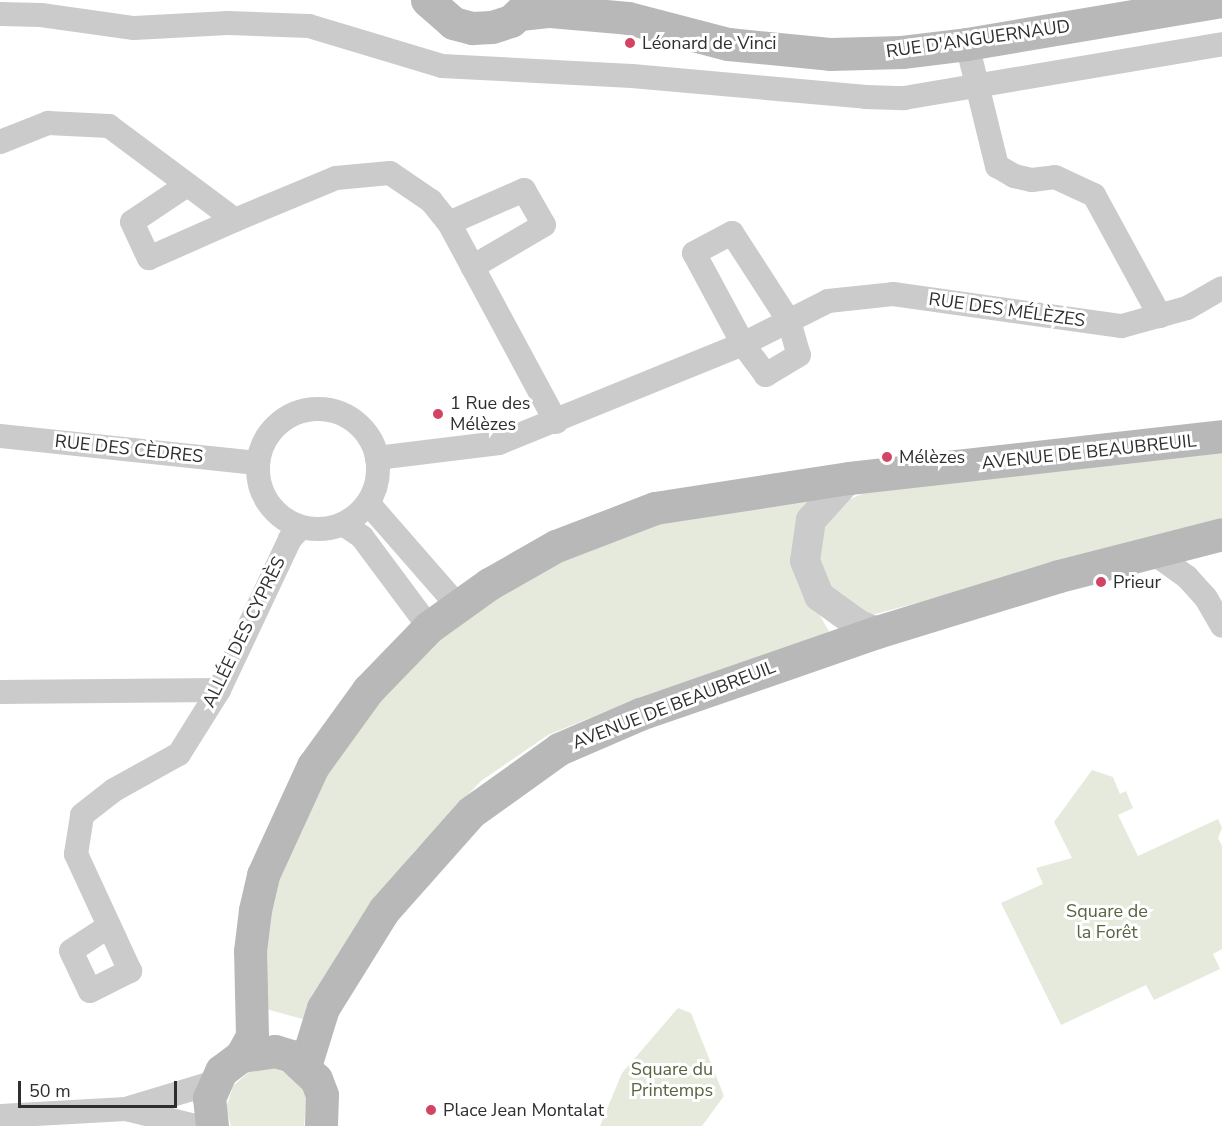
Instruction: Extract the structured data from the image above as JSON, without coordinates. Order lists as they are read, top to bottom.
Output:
{
  "streets": {
    "main road": ["RUE D'ANGUERNAUD", "AVENUE DE BEAUBREUIL"],
    "street": ["RUE DES MÉLÈZES", "RUE DES CÈDRES", "ALLÉE DES CYPRÈS"]
  },
  "crossings": [
    ["RUE DES MÉLÈZES", "RUE DES CÈDRES"],
    ["RUE DES MÉLÈZES", "ALLÉE DES CYPRÈS"],
    ["RUE DES CÈDRES", "ALLÉE DES CYPRÈS"]
  ],
  "parks": ["Square de la Forêt", "Square du Printemps"],
  "places": [
    "Léonard de Vinci",
    "1 Rue des Mélèzes",
    "Mélèzes",
    "Prieur",
    "Place Jean Montalat"
  ],
  "scale_bar": "50 m"
}
